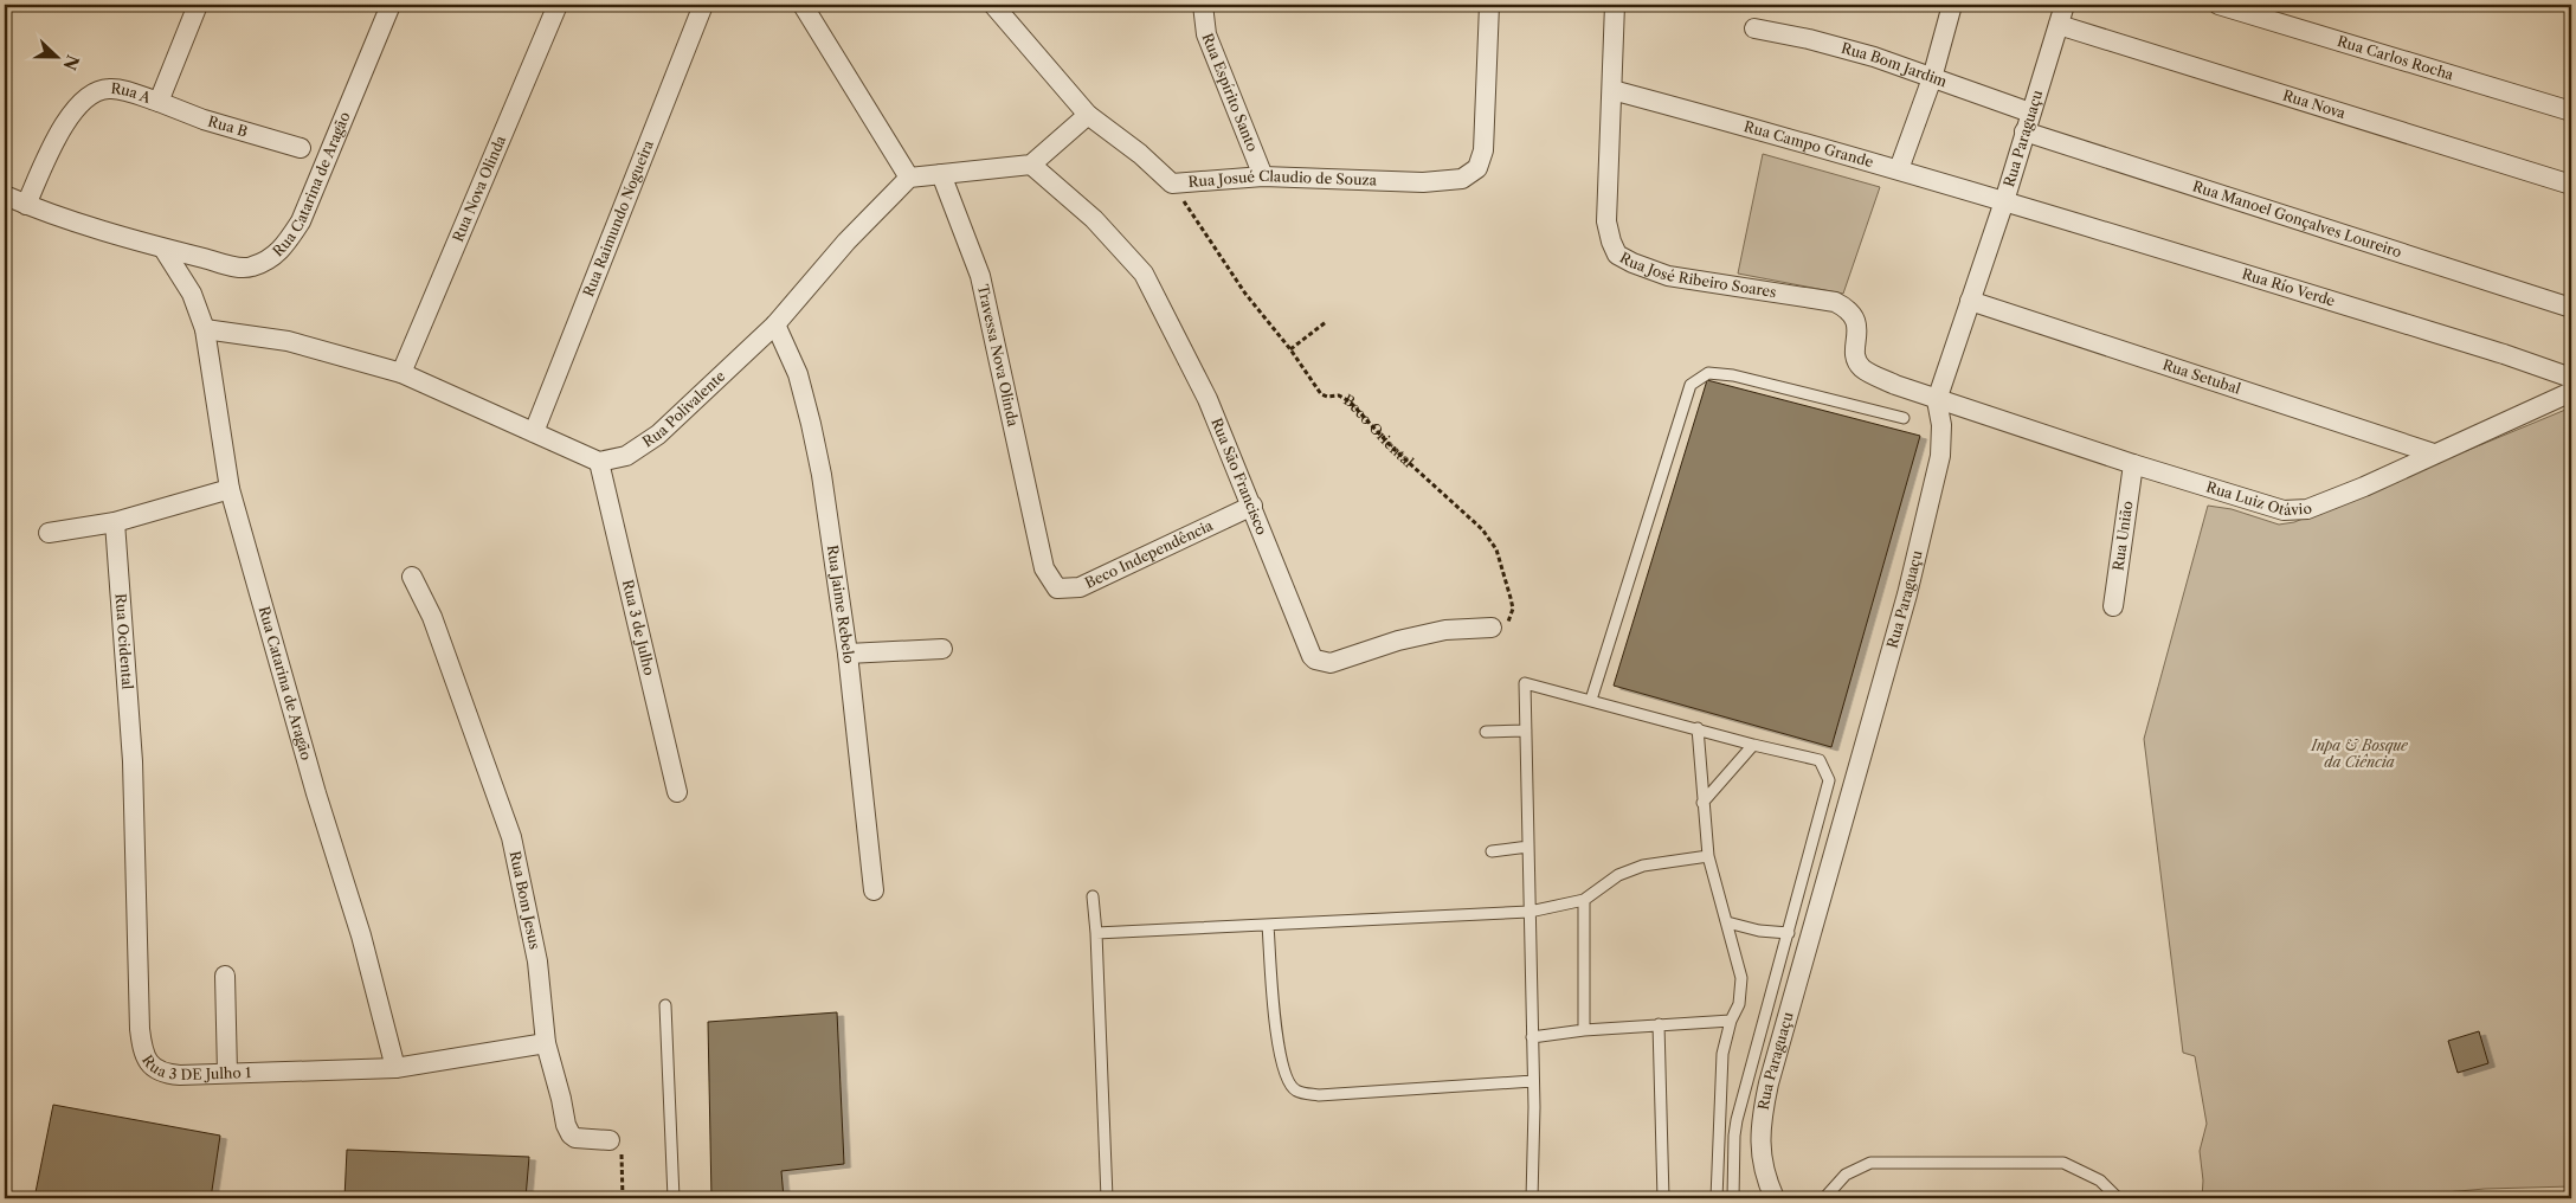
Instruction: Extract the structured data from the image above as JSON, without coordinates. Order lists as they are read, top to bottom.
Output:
{
  "streets": {
    "street": [
      "Rua Carlos Rocha",
      "Rua Bom Jardim",
      "Rua Espírito Santo",
      "Rua A",
      "Rua Nova",
      "Rua B",
      "Rua Paraguaçu",
      "Rua Campo Grande",
      "Rua Catarina de Aragão",
      "Rua Josué Claudio de Souza",
      "Rua Nova Olinda",
      "Rua Raimundo Nogueira",
      "Rua Manoel Gonçalves Loureiro",
      "Rua José Ribeiro Soares",
      "Rua Río Verde",
      "Travessa Nova Olinda",
      "Rua Setubal",
      "Rua Polivalente",
      "Rua São Francisco",
      "Rua Luiz Otávio",
      "Rua União",
      "Beco Independência",
      "Rua Jaime Rebelo",
      "Rua 3 de Julho",
      "Rua Ocidental",
      "Rua Bom Jesus",
      "Rua 3 DE Julho 1"
    ],
    "path": ["Beco Oriental"]
  },
  "crossings": [
    ["Rua Bom Jardim", "Rua Paraguaçu"],
    ["Rua Espírito Santo", "Rua Josué Claudio de Souza"],
    ["Rua A", "Rua B"],
    ["Rua A", "Rua Catarina de Aragão"],
    ["Rua Nova", "Rua Paraguaçu"],
    ["Rua Paraguaçu", "Rua Campo Grande"],
    ["Rua Paraguaçu", "Rua Manoel Gonçalves Loureiro"],
    ["Rua Paraguaçu", "Rua José Ribeiro Soares"],
    ["Rua Paraguaçu", "Rua Río Verde"],
    ["Rua Paraguaçu", "Rua Setubal"],
    ["Rua Paraguaçu", "Rua Luiz Otávio"],
    ["Rua Campo Grande", "Rua José Ribeiro Soares"],
    ["Rua Campo Grande", "Rua Río Verde"],
    ["Rua Catarina de Aragão", "Rua 3 DE Julho 1"],
    ["Rua Josué Claudio de Souza", "Beco Oriental"],
    ["Rua José Ribeiro Soares", "Rua Luiz Otávio"],
    ["Travessa Nova Olinda", "Beco Independência"],
    ["Rua Setubal", "Rua Luiz Otávio"],
    ["Rua Polivalente", "Rua Jaime Rebelo"],
    ["Rua Polivalente", "Rua 3 de Julho"],
    ["Beco Oriental", "Rua São Francisco"],
    ["Rua São Francisco", "Beco Independência"],
    ["Rua Luiz Otávio", "Rua União"],
    ["Rua Ocidental", "Rua 3 DE Julho 1"],
    ["Rua Bom Jesus", "Rua 3 DE Julho 1"]
  ],
  "parks": ["Inpa & Bosque da Ciência"],
  "north": "right"
}
